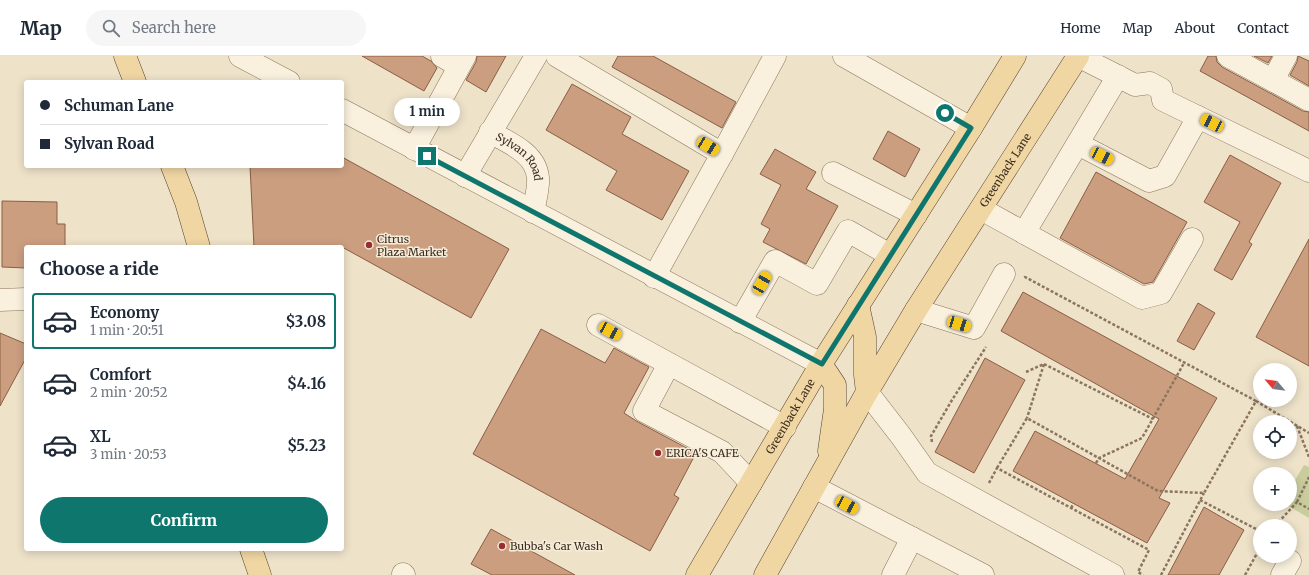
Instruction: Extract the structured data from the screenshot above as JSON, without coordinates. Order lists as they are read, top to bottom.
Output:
{
  "streets": {
    "main road": ["Greenback Lane"],
    "street": ["Sylvan Road"]
  },
  "places": ["Citrus Plaza Market", "ERICA'S CAFE", "Bubba's Car Wash"],
  "north": "top left",
  "page": {
    "header": "Map",
    "search": "Search here",
    "nav": [
      "Home",
      "Map",
      "About",
      "Contact"
    ],
    "banner": ["Schuman Lane", "Sylvan Road"],
    "bubble": "1 min",
    "heading": "Choose a ride",
    "list": [
      {
        "name": "Economy",
        "note": "1 min · 20:51",
        "value": "$3.08"
      },
      {
        "name": "Comfort",
        "note": "2 min · 20:52",
        "value": "$4.16"
      },
      {
        "name": "XL",
        "note": "3 min · 20:53",
        "value": "$5.23"
      }
    ],
    "map_buttons": ["+", "−"],
    "buttons": "Confirm"
  }
}
